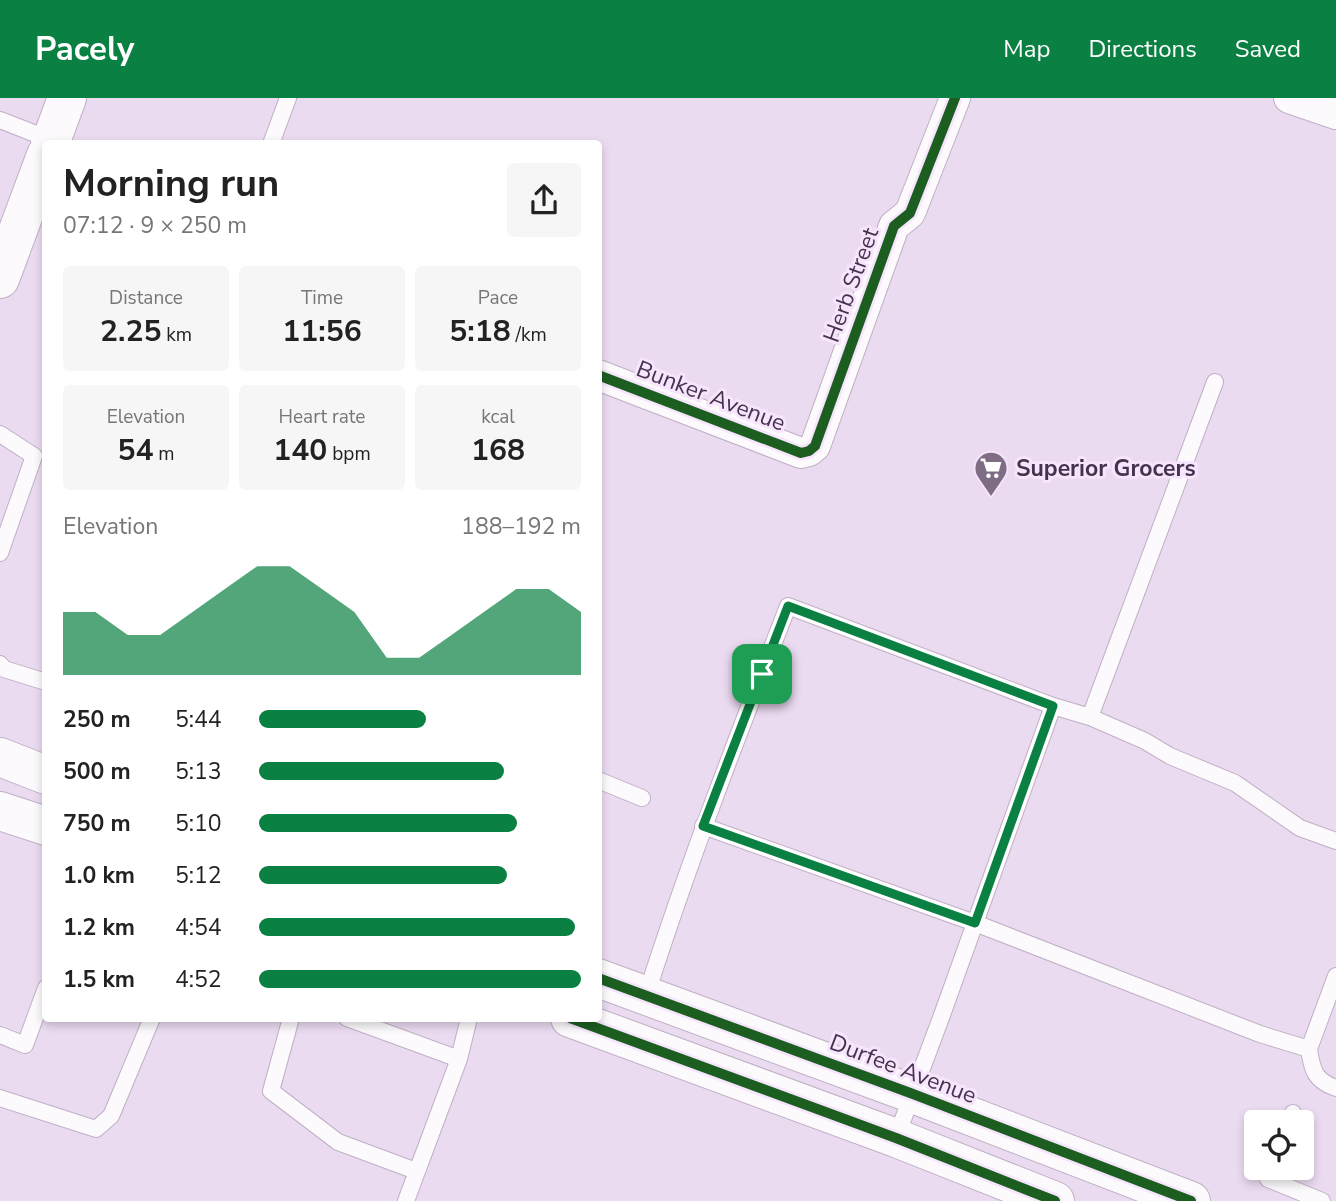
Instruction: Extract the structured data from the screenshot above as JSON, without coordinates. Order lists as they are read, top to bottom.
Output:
{
  "streets": {
    "main road": ["Durfee Avenue"],
    "street": ["Herb Street", "Bunker Avenue"]
  },
  "crossings": [
    ["Herb Street", "Bunker Avenue"]
  ],
  "places": {
    "supermarket": ["Superior Grocers"]
  },
  "page": {
    "header": "Pacely",
    "nav": ["Map", "Directions", "Saved"],
    "heading": ["Morning run", "07:12 · 9 × 250 m"],
    "stats": [
      ["Distance", "2.25 km"],
      ["Time", "11:56"],
      ["Pace", "5:18 /km"],
      ["Elevation", "54 m"],
      ["Heart rate", "140 bpm"],
      ["kcal", "168"]
    ],
    "chart": ["Elevation", "188–192 m"],
    "list": [
      {
        "name": "250 m",
        "note": "5:44"
      },
      {
        "name": "500 m",
        "note": "5:13"
      },
      {
        "name": "750 m",
        "note": "5:10"
      },
      {
        "name": "1.0 km",
        "note": "5:12"
      },
      {
        "name": "1.2 km",
        "note": "4:54"
      },
      {
        "name": "1.5 km",
        "note": "4:52"
      }
    ]
  }
}
